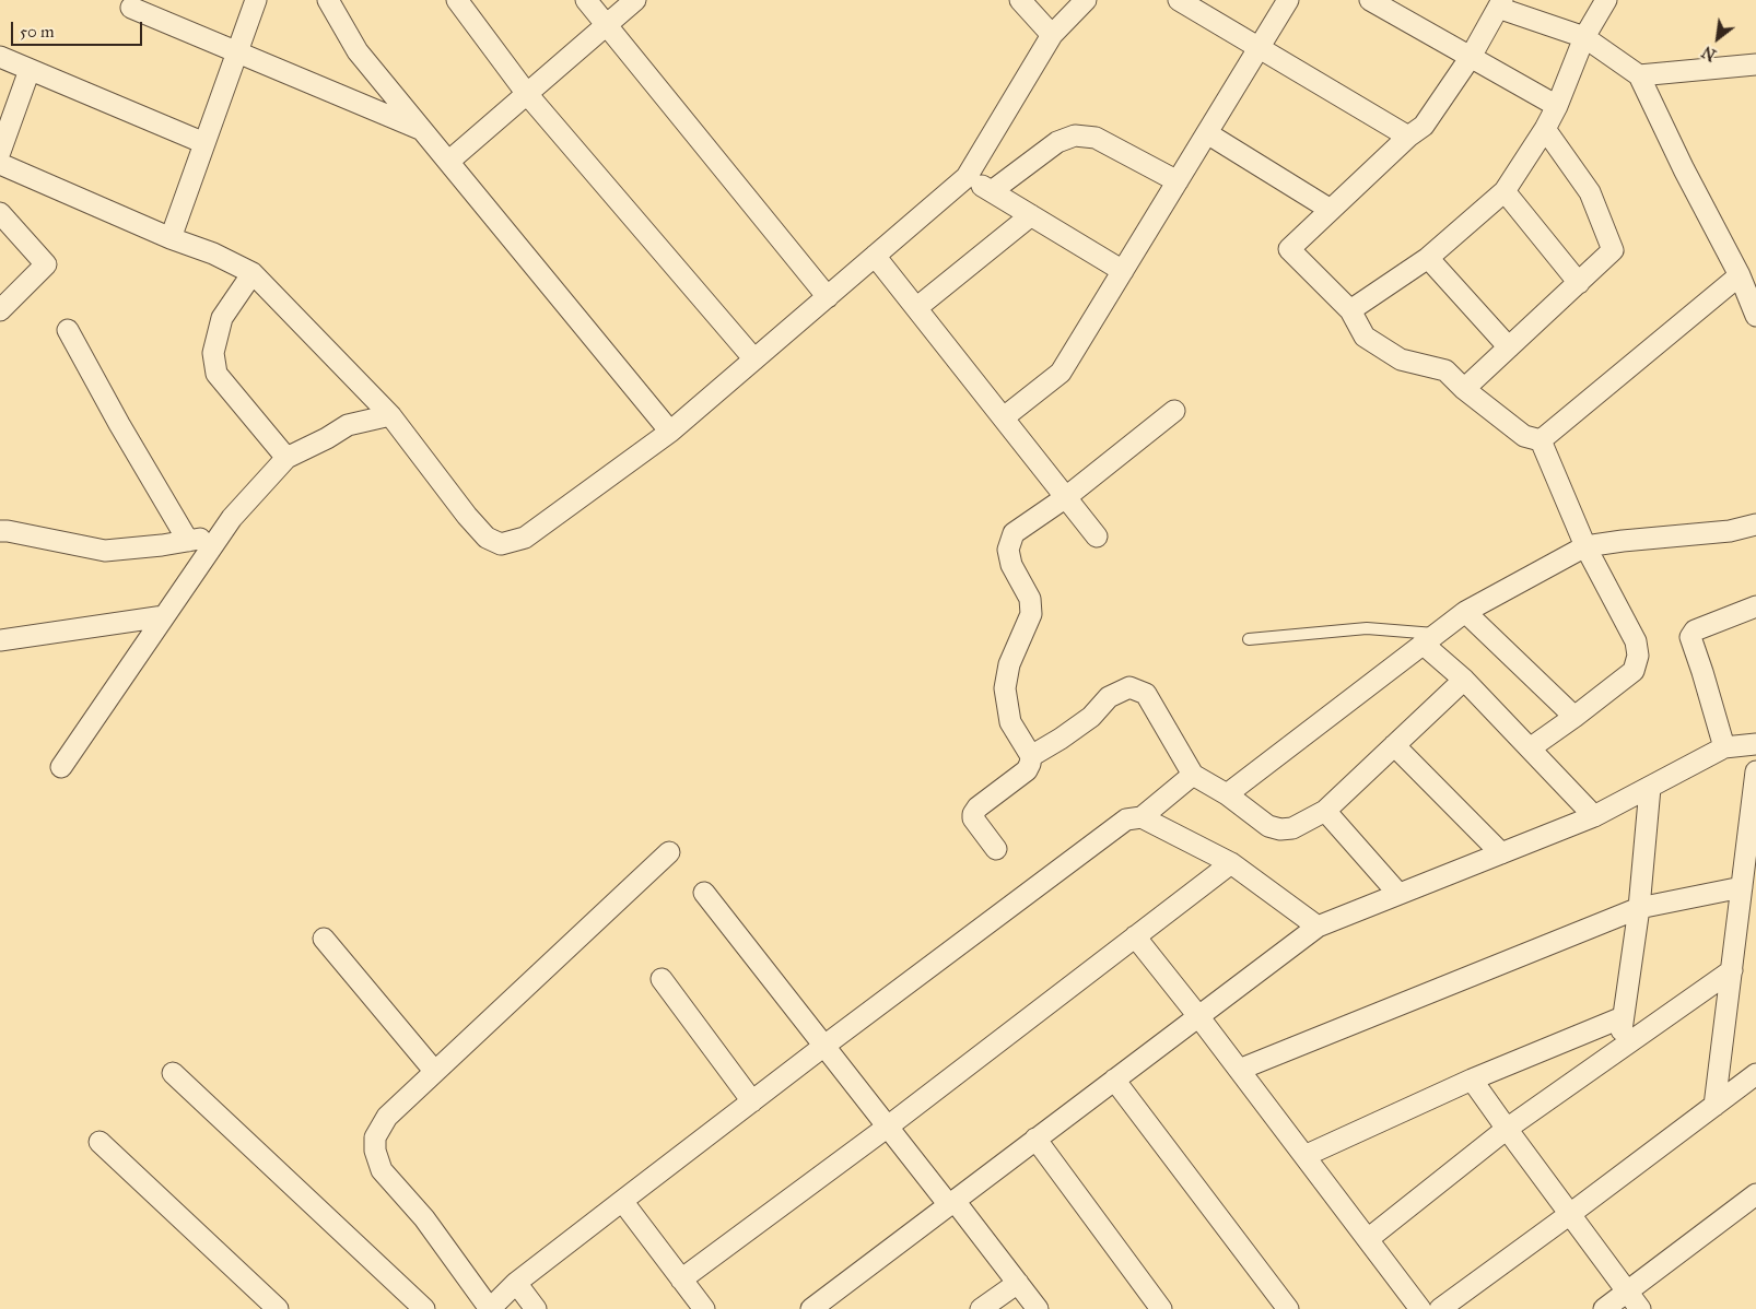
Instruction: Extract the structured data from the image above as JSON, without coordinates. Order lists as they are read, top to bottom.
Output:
{
  "scale_bar": "50 m",
  "north": "bottom left"
}
